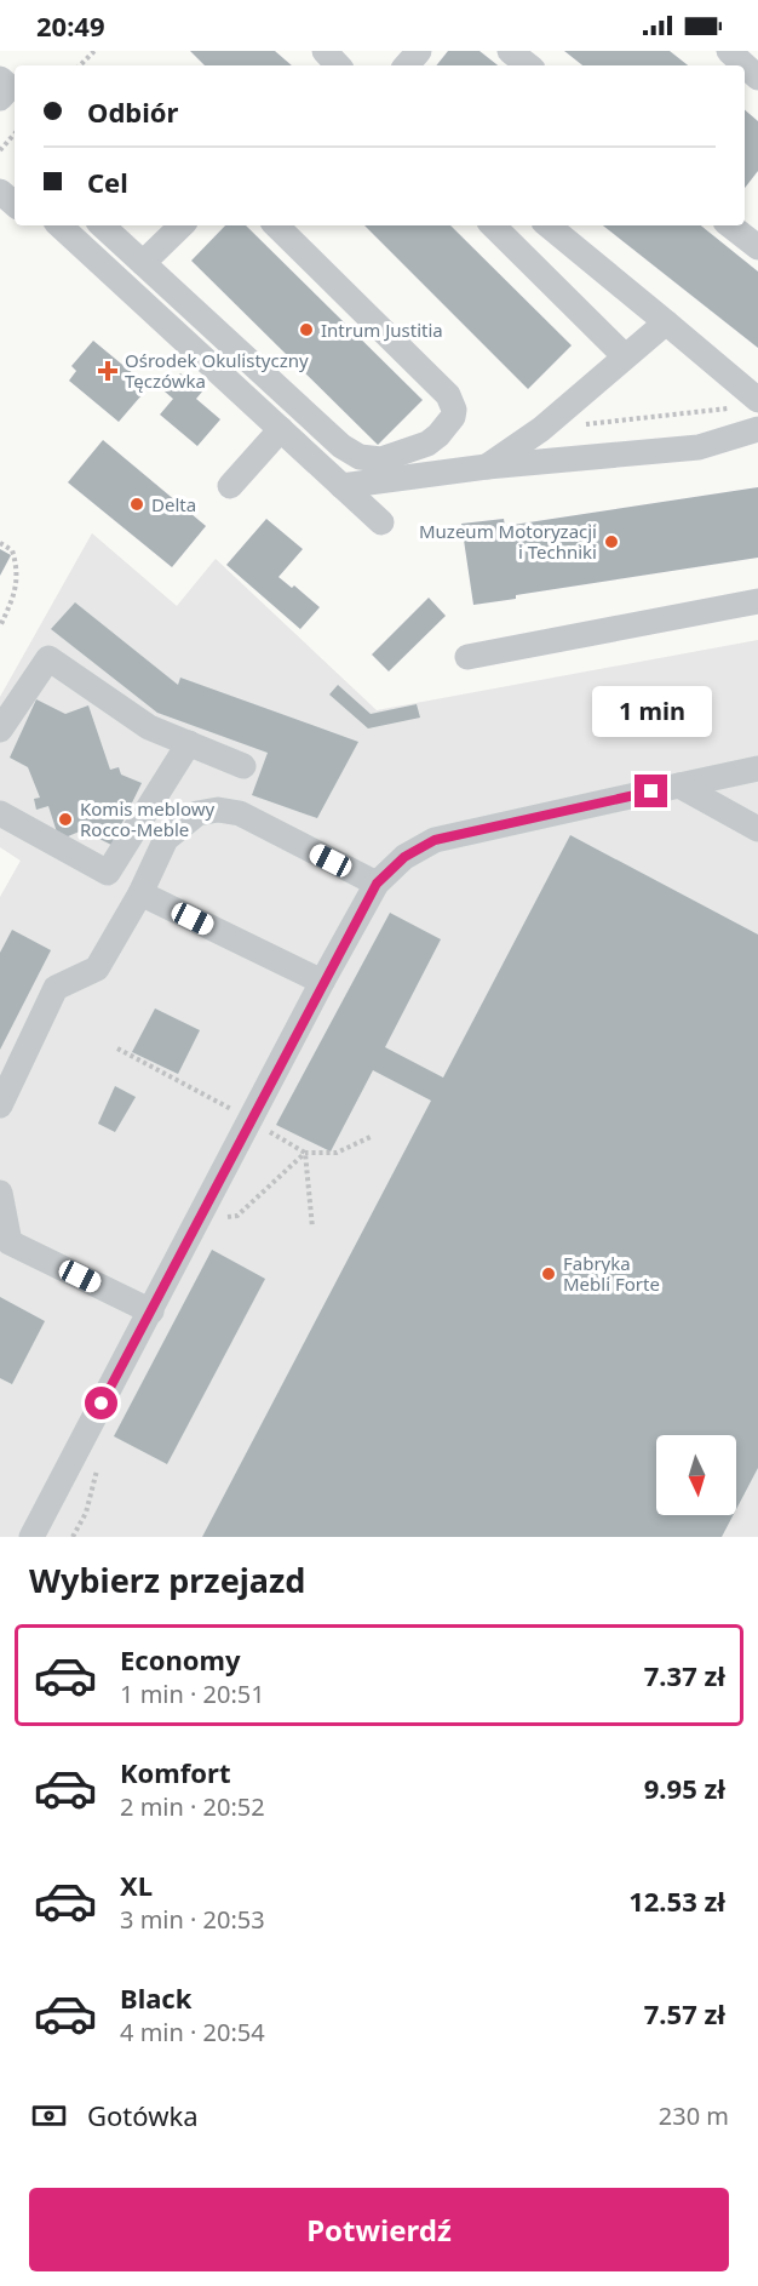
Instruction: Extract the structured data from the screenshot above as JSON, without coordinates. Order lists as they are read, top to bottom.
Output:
{
  "places": {
    "other": [
      "Intrum Justitia",
      "Delta",
      "Muzeum Motoryzacji i Techniki",
      "Komis meblowy Rocco-Meble",
      "Fabryka Mebli Forte"
    ],
    "health": ["Ośrodek Okulistyczny Tęczówka"]
  },
  "north": "bottom",
  "page": {
    "status": "20:49",
    "banner": ["Odbiór", "Cel"],
    "bubble": "1 min",
    "heading": "Wybierz przejazd",
    "list": [
      {
        "name": "Economy",
        "note": "1 min · 20:51",
        "value": "7.37 zł"
      },
      {
        "name": "Komfort",
        "note": "2 min · 20:52",
        "value": "9.95 zł"
      },
      {
        "name": "XL",
        "note": "3 min · 20:53",
        "value": "12.53 zł"
      },
      {
        "name": "Black",
        "note": "4 min · 20:54",
        "value": "7.57 zł"
      }
    ],
    "pay": ["Gotówka", "230 m"],
    "buttons": "Potwierdź"
  }
}
